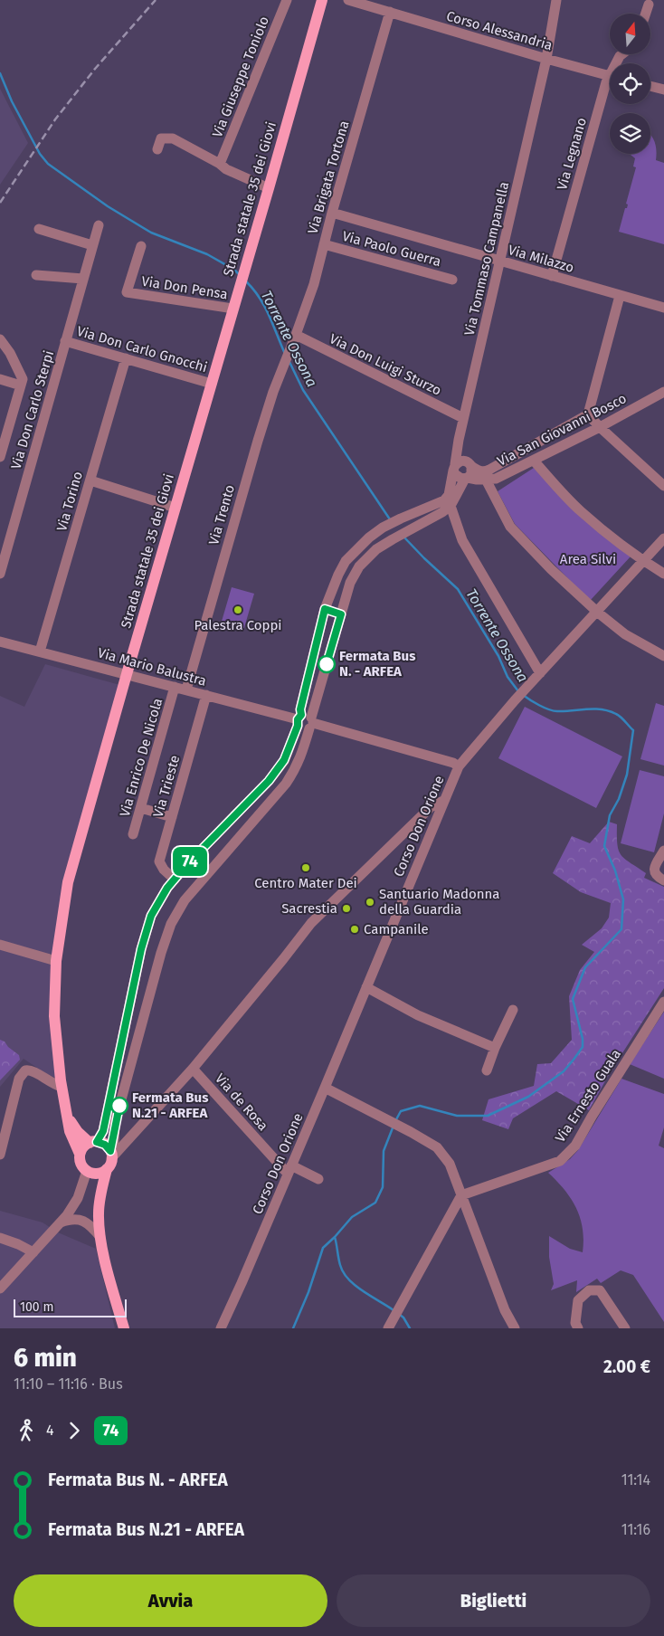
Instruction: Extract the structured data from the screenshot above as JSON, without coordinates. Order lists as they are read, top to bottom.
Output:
{
  "streets": {
    "main road": ["Strada statale 35 dei Giovi"],
    "street": [
      "Corso Alessandria",
      "Via Giuseppe Toniolo",
      "Via Legnano",
      "Via Brigata Tortona",
      "Via Paolo Guerra",
      "Via Tommaso Campanella",
      "Via Milazzo",
      "Via Don Pensa",
      "Via Don Carlo Gnocchi",
      "Via Don Luigi Sturzo",
      "Via Don Carlo Sterpi",
      "Via San Giovanni Bosco",
      "Via Torino",
      "Via Trento",
      "Via Mario Balustra",
      "Via Enrico De Nicola",
      "Via Trieste",
      "Corso Don Orione",
      "Via Ernesto Guala",
      "Via de Rosa"
    ]
  },
  "crossings": [
    ["Corso Alessandria", "Via Brigata Tortona"],
    ["Corso Alessandria", "Via Tommaso Campanella"],
    ["Via Legnano", "Via Milazzo"],
    ["Via Brigata Tortona", "Via Paolo Guerra"],
    ["Via Brigata Tortona", "Via Milazzo"],
    ["Via Brigata Tortona", "Via Don Luigi Sturzo"],
    ["Via Brigata Tortona", "Via Trento"],
    ["Strada statale 35 dei Giovi", "Via Don Pensa"],
    ["Strada statale 35 dei Giovi", "Via Don Carlo Gnocchi"],
    ["Strada statale 35 dei Giovi", "Via Mario Balustra"],
    ["Via Tommaso Campanella", "Via Milazzo"],
    ["Via Tommaso Campanella", "Via Don Luigi Sturzo"],
    ["Via Tommaso Campanella", "Via San Giovanni Bosco"],
    ["Via Don Carlo Gnocchi", "Via Don Carlo Sterpi"],
    ["Via Don Carlo Gnocchi", "Via Torino"],
    ["Via Torino", "Via Mario Balustra"],
    ["Via Trento", "Via Mario Balustra"],
    ["Via Mario Balustra", "Via Enrico De Nicola"],
    ["Via Mario Balustra", "Via Trieste"],
    ["Via Mario Balustra", "Corso Don Orione"],
    ["Corso Don Orione", "Via de Rosa"]
  ],
  "water": ["Torrente Ossona"],
  "parks": ["Area Silvi"],
  "places": [
    "Palestra Coppi",
    "Fermata Bus N. - ARFEA",
    "Centro Mater Dei",
    "Santuario Madonna della Guardia",
    "Sacrestia",
    "Campanile",
    "Fermata Bus N.21 - ARFEA"
  ],
  "lines": ["bus line 74"],
  "scale_bar": "100 m",
  "north": "top",
  "page": {
    "on_map": "74",
    "scale": "100 m",
    "heading": ["6 min", "11:10 – 11:16 · Bus", "2.00 €"],
    "legs": ["4", "74"],
    "list": [
      {
        "name": "Fermata Bus N. - ARFEA",
        "value": "11:14"
      },
      {
        "name": "Fermata Bus N.21 - ARFEA",
        "value": "11:16"
      }
    ],
    "buttons": ["Avvia", "Biglietti"]
  }
}
